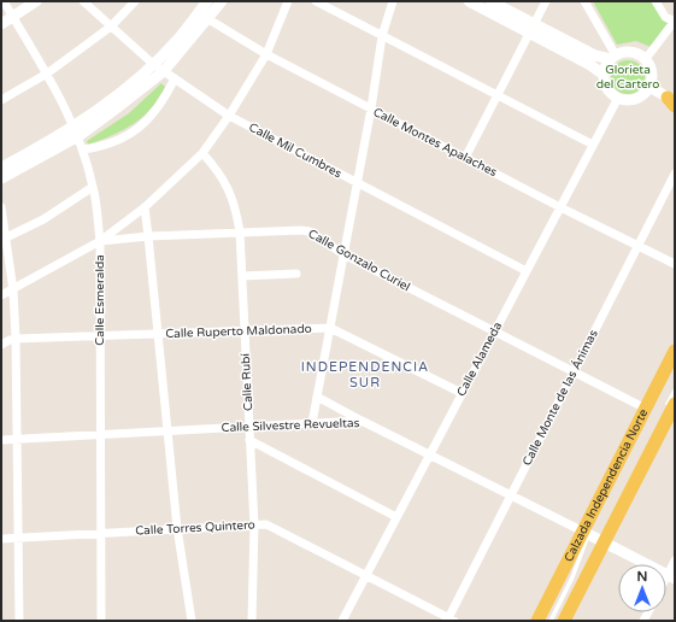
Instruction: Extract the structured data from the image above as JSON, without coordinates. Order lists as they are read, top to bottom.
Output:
{
  "streets": {
    "main road": ["Calzada Independencia Norte"],
    "street": [
      "Calle Montes Apalaches",
      "Calle Mil Cumbres",
      "Calle Gonzalo Curiel",
      "Calle Esmeralda",
      "Calle Ruperto Maldonado",
      "Calle Alameda",
      "Calle Rubí",
      "Calle Monte de las Ánimas",
      "Calle Silvestre Revueltas",
      "Calle Torres Quintero"
    ]
  },
  "crossings": [
    ["Calle Montes Apalaches", "Calle Alameda"],
    ["Calle Montes Apalaches", "Calle Monte de las Ánimas"],
    ["Calle Mil Cumbres", "Calle Alameda"],
    ["Calle Gonzalo Curiel", "Calle Esmeralda"],
    ["Calle Gonzalo Curiel", "Calle Alameda"],
    ["Calle Gonzalo Curiel", "Calle Rubí"],
    ["Calle Gonzalo Curiel", "Calle Monte de las Ánimas"],
    ["Calle Gonzalo Curiel", "Calzada Independencia Norte"],
    ["Calle Esmeralda", "Calle Ruperto Maldonado"],
    ["Calle Esmeralda", "Calle Silvestre Revueltas"],
    ["Calle Esmeralda", "Calle Torres Quintero"],
    ["Calle Ruperto Maldonado", "Calle Alameda"],
    ["Calle Ruperto Maldonado", "Calle Rubí"],
    ["Calle Alameda", "Calle Silvestre Revueltas"],
    ["Calle Alameda", "Calle Torres Quintero"],
    ["Calle Rubí", "Calle Silvestre Revueltas"],
    ["Calle Rubí", "Calle Torres Quintero"],
    ["Calle Monte de las Ánimas", "Calle Silvestre Revueltas"],
    ["Calle Monte de las Ánimas", "Calle Torres Quintero"],
    ["Calle Silvestre Revueltas", "Calzada Independencia Norte"]
  ],
  "districts": ["INDEPENDENCIA SUR"],
  "parks": ["Glorieta del Cartero"],
  "north": "top"
}
